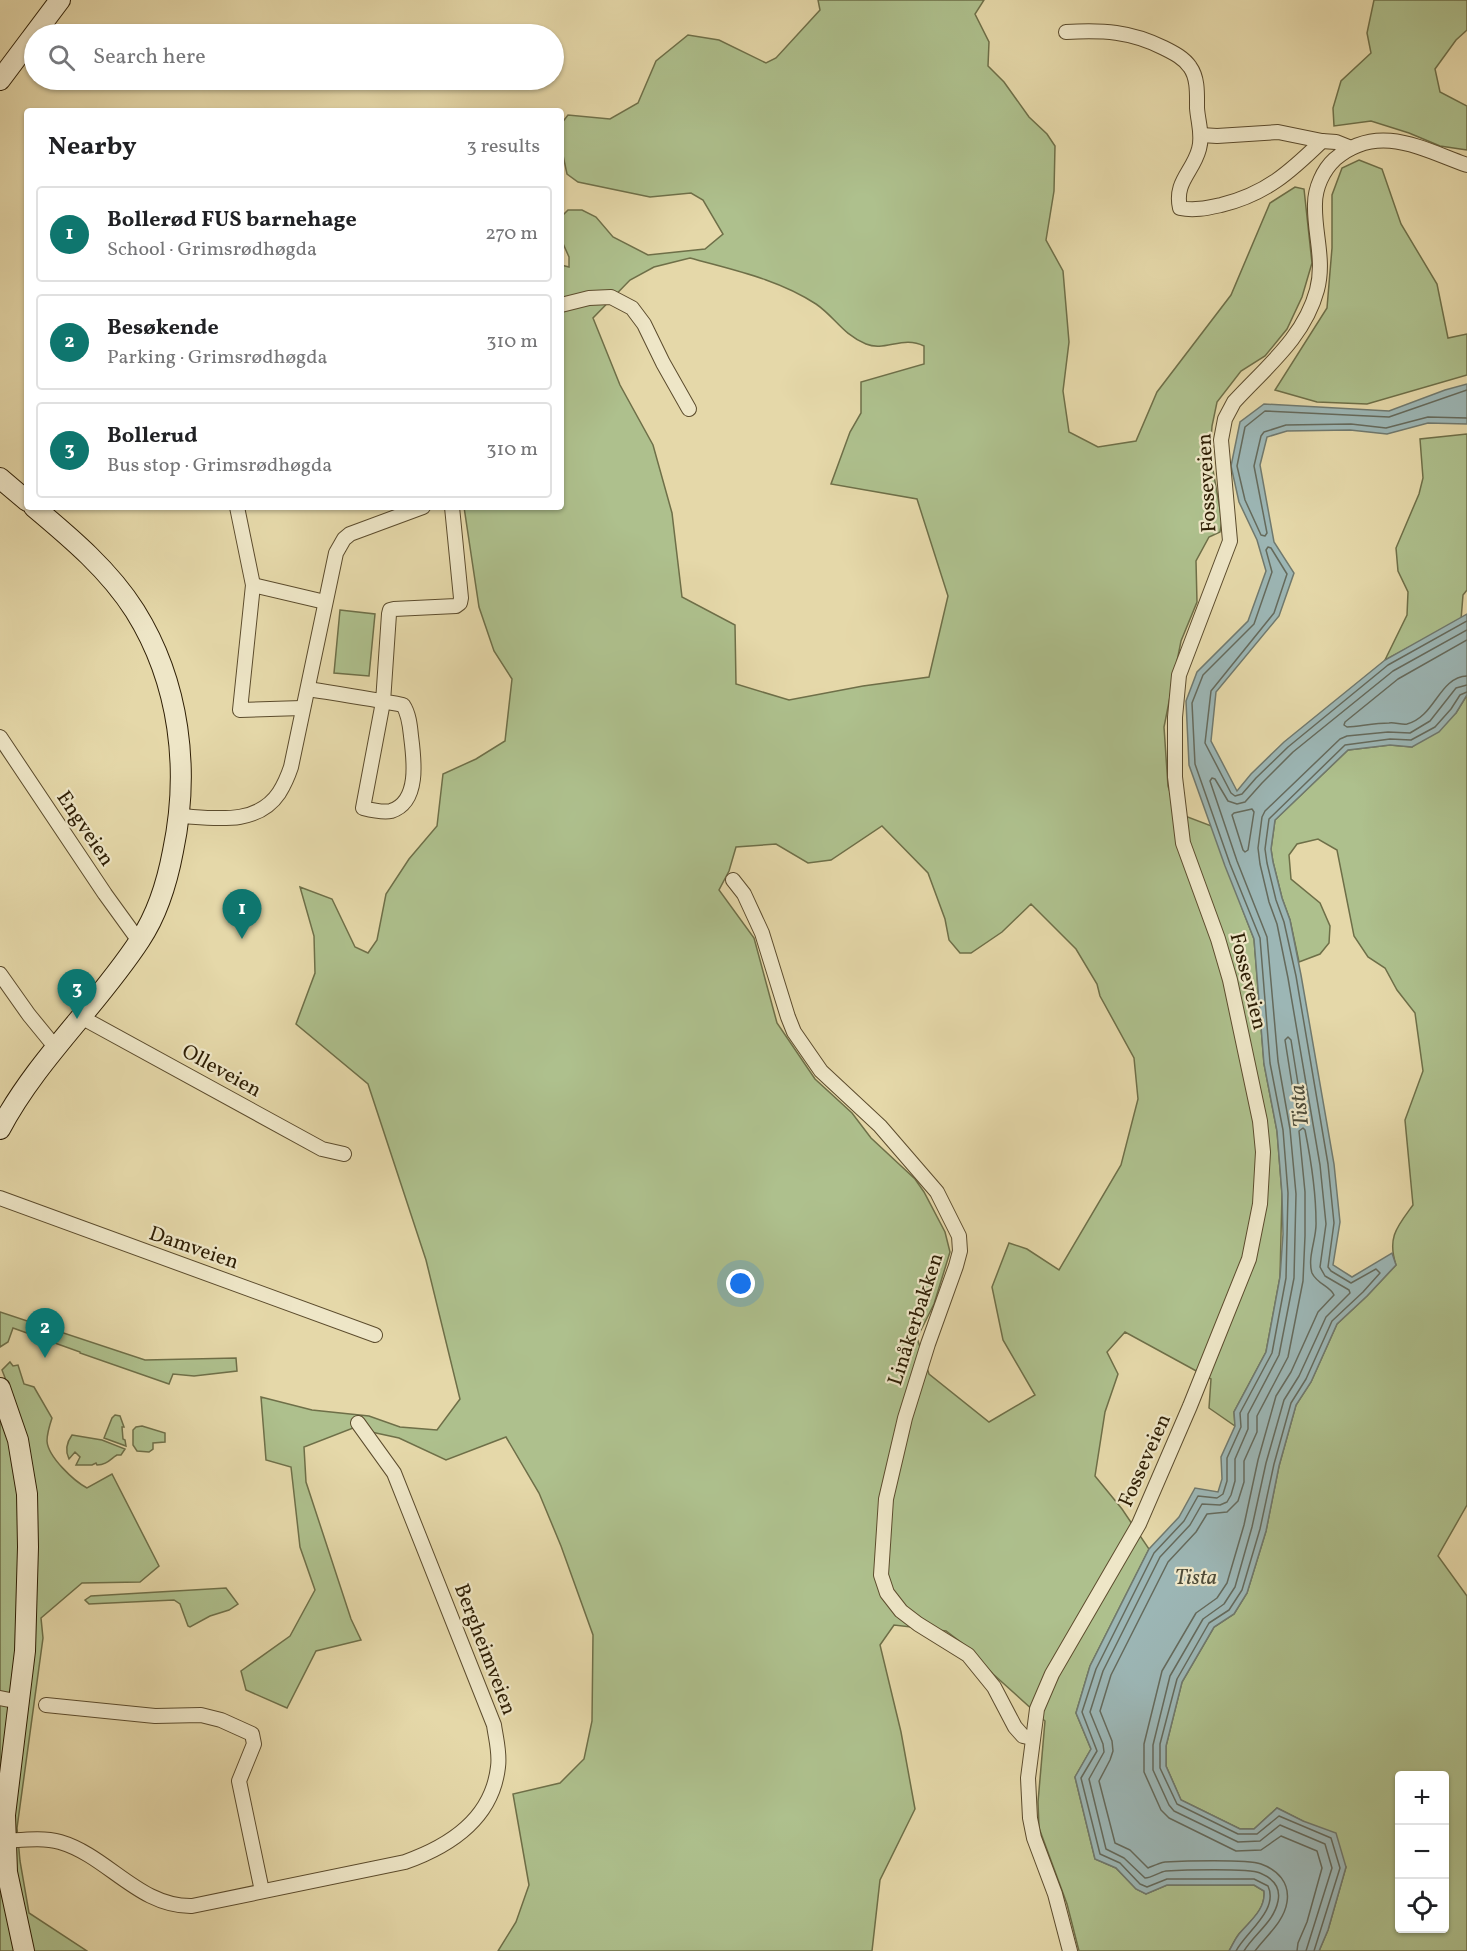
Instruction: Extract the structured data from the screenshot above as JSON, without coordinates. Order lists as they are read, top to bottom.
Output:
{
  "streets": {
    "street": [
      "Fosseveien",
      "Engveien",
      "Olleveien",
      "Damveien",
      "Linåkerbakken",
      "Bergheimveien"
    ]
  },
  "crossings": [
    ["Fosseveien", "Linåkerbakken"]
  ],
  "water": ["Tista"],
  "page": {
    "search": "Search here",
    "heading": ["Nearby", "3 results"],
    "list": [
      {
        "mark": "1",
        "name": "Bollerød FUS barnehage",
        "note": "School · Grimsrødhøgda",
        "value": "270 m"
      },
      {
        "mark": "2",
        "name": "Besøkende",
        "note": "Parking · Grimsrødhøgda",
        "value": "310 m"
      },
      {
        "mark": "3",
        "name": "Bollerud",
        "note": "Bus stop · Grimsrødhøgda",
        "value": "310 m"
      }
    ],
    "pins": ["1", "3", "2"],
    "map_buttons": ["+", "−"]
  }
}
